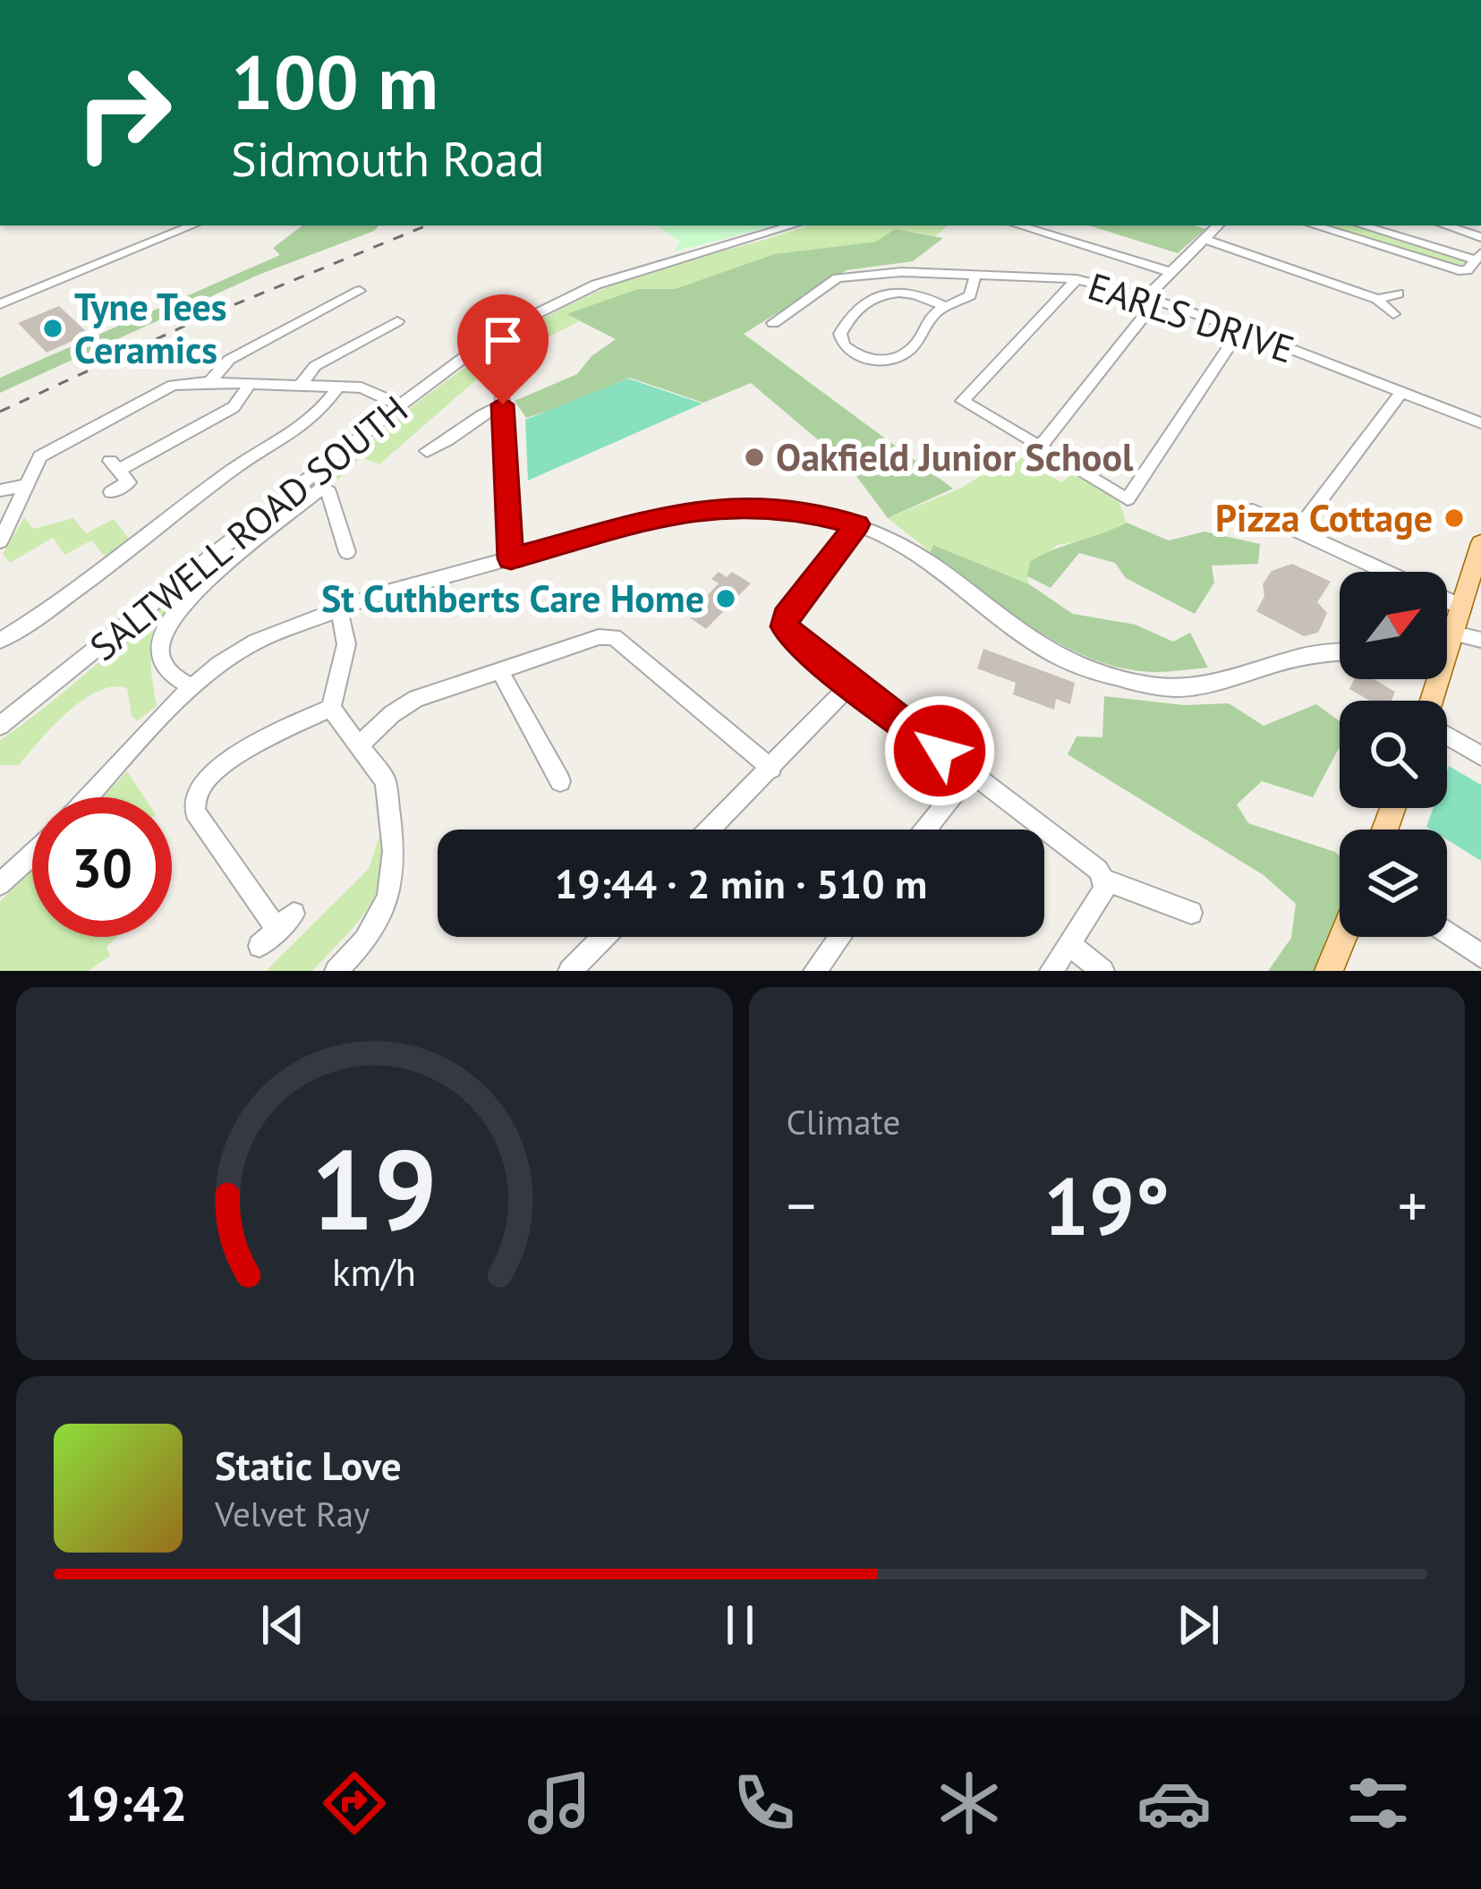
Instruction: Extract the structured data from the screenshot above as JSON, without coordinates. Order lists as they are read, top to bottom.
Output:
{
  "streets": {
    "street": ["EARLS DRIVE", "SALTWELL ROAD SOUTH"]
  },
  "places": [
    "Tyne Tees Ceramics",
    "Oakfield Junior School",
    "Pizza Cottage",
    "St Cuthberts Care Home"
  ],
  "north": "top right",
  "page": {
    "turn": ["100 m", "Sidmouth Road"],
    "limit": "30",
    "trip": "19:44 · 2 min · 510 m",
    "tile": "Climate",
    "heat": ["−", "19°", "+"],
    "song": ["Static Love", "Velvet Ray"],
    "tabs": "19:42",
    "gauge": ["19", "km/h"]
  }
}
